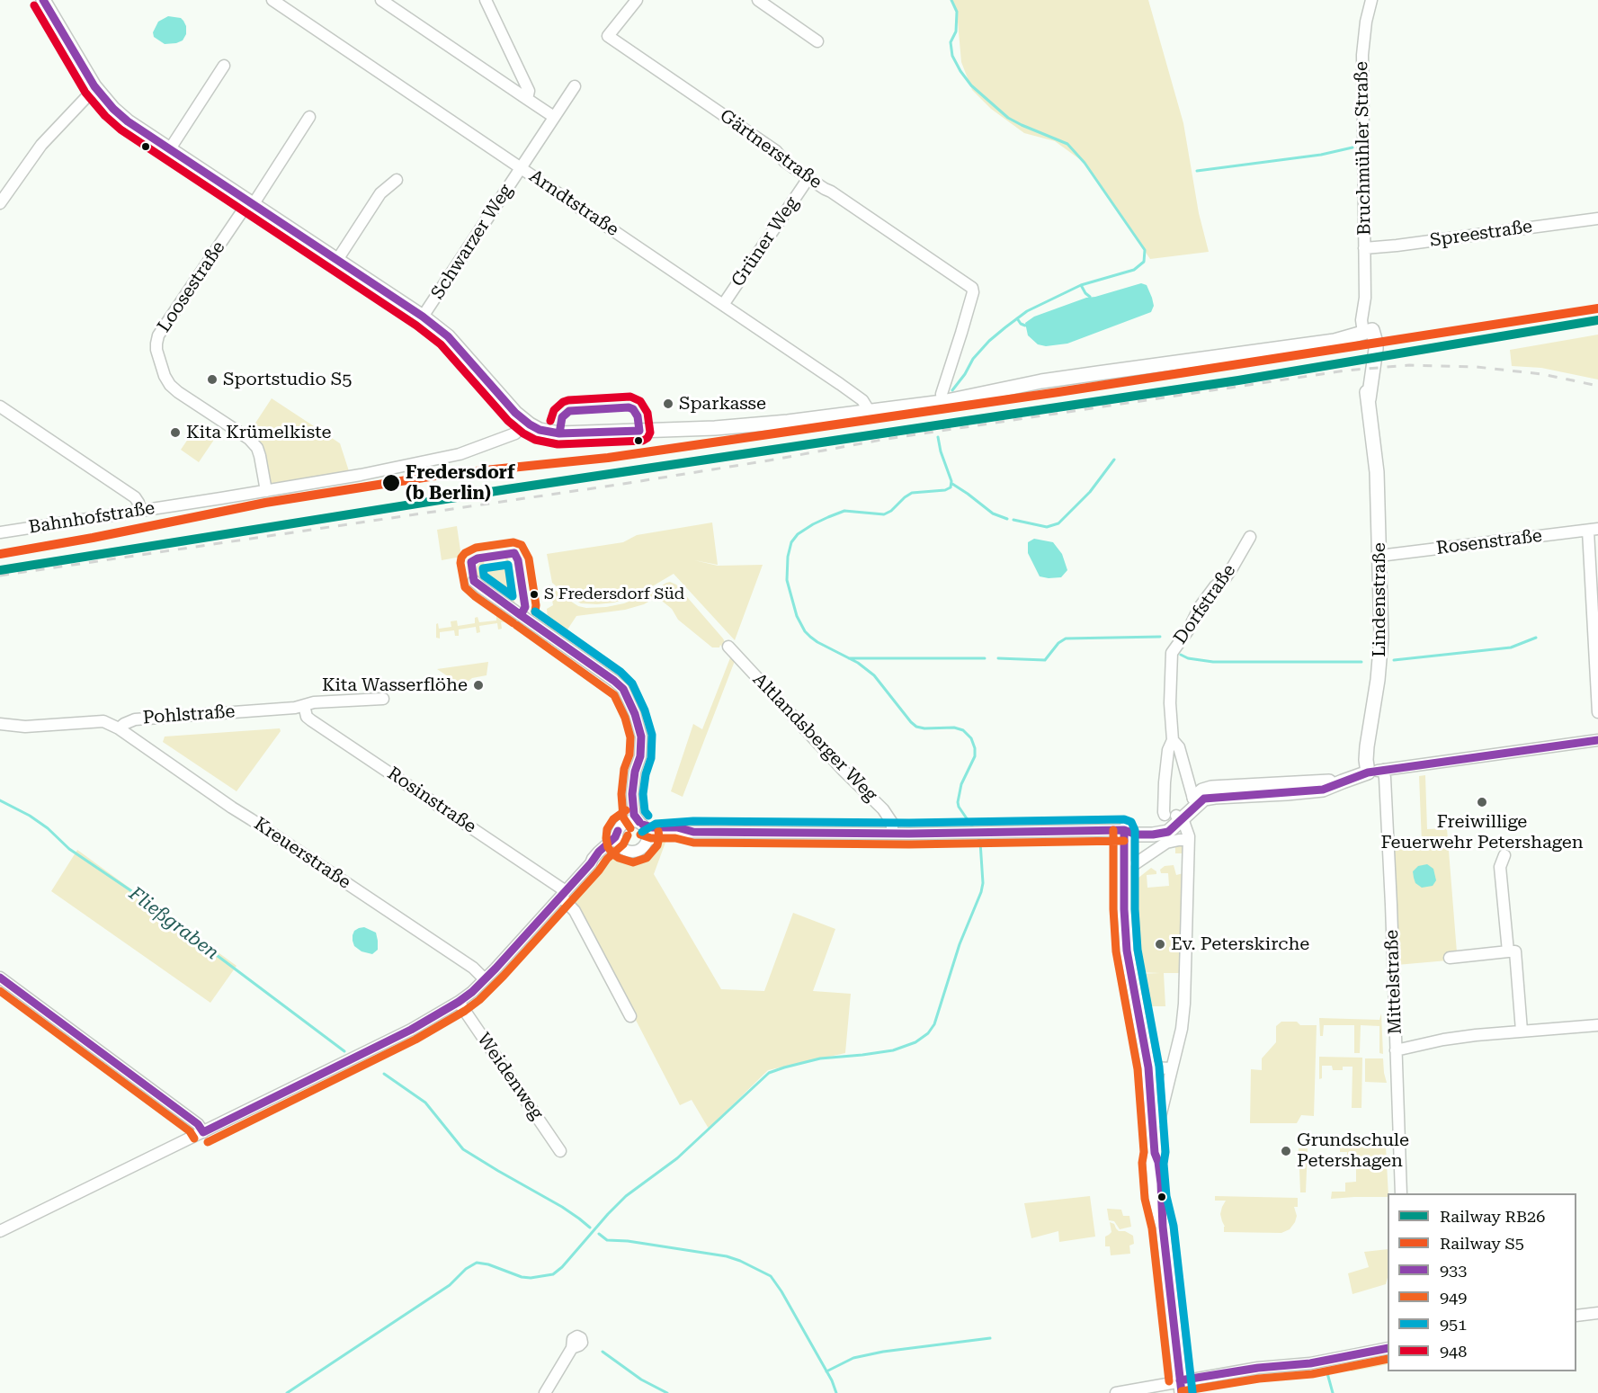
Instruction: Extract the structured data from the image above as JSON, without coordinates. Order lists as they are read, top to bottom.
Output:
{
  "streets": {
    "main road": ["Lindenstraße"],
    "street": [
      "Bruchmühler Straße",
      "Gärtnerstraße",
      "Arndtstraße",
      "Spreestraße",
      "Schwarzer Weg",
      "Grüner Weg",
      "Loosestraße",
      "Bahnhofstraße",
      "Rosenstraße",
      "Dorfstraße",
      "Pohlstraße",
      "Altlandsberger Weg",
      "Rosinstraße",
      "Kreuerstraße",
      "Mittelstraße",
      "Weidenweg"
    ]
  },
  "crossings": [
    ["Bruchmühler Straße", "Spreestraße"],
    ["Bruchmühler Straße", "Lindenstraße"],
    ["Gärtnerstraße", "Grüner Weg"],
    ["Arndtstraße", "Schwarzer Weg"],
    ["Arndtstraße", "Grüner Weg"],
    ["Loosestraße", "Bahnhofstraße"],
    ["Rosenstraße", "Lindenstraße"],
    ["Pohlstraße", "Rosinstraße"],
    ["Pohlstraße", "Kreuerstraße"]
  ],
  "water": ["Fließgraben"],
  "places": [
    "Sportstudio S5",
    "Sparkasse",
    "Kita Krümelkiste",
    "Fredersdorf (b Berlin)",
    "S Fredersdorf Süd",
    "Kita Wasserflöhe",
    "Freiwillige Feuerwehr Petershagen",
    "Ev. Peterskirche",
    "Grundschule Petershagen"
  ],
  "lines": [
    "transit line 933",
    "transit line 948",
    "rail line S5",
    "rail line RB26",
    "transit line 949",
    "transit line 951"
  ],
  "legend": [
    "Railway RB26",
    "Railway S5",
    "933",
    "949",
    "951",
    "948"
  ]
}
